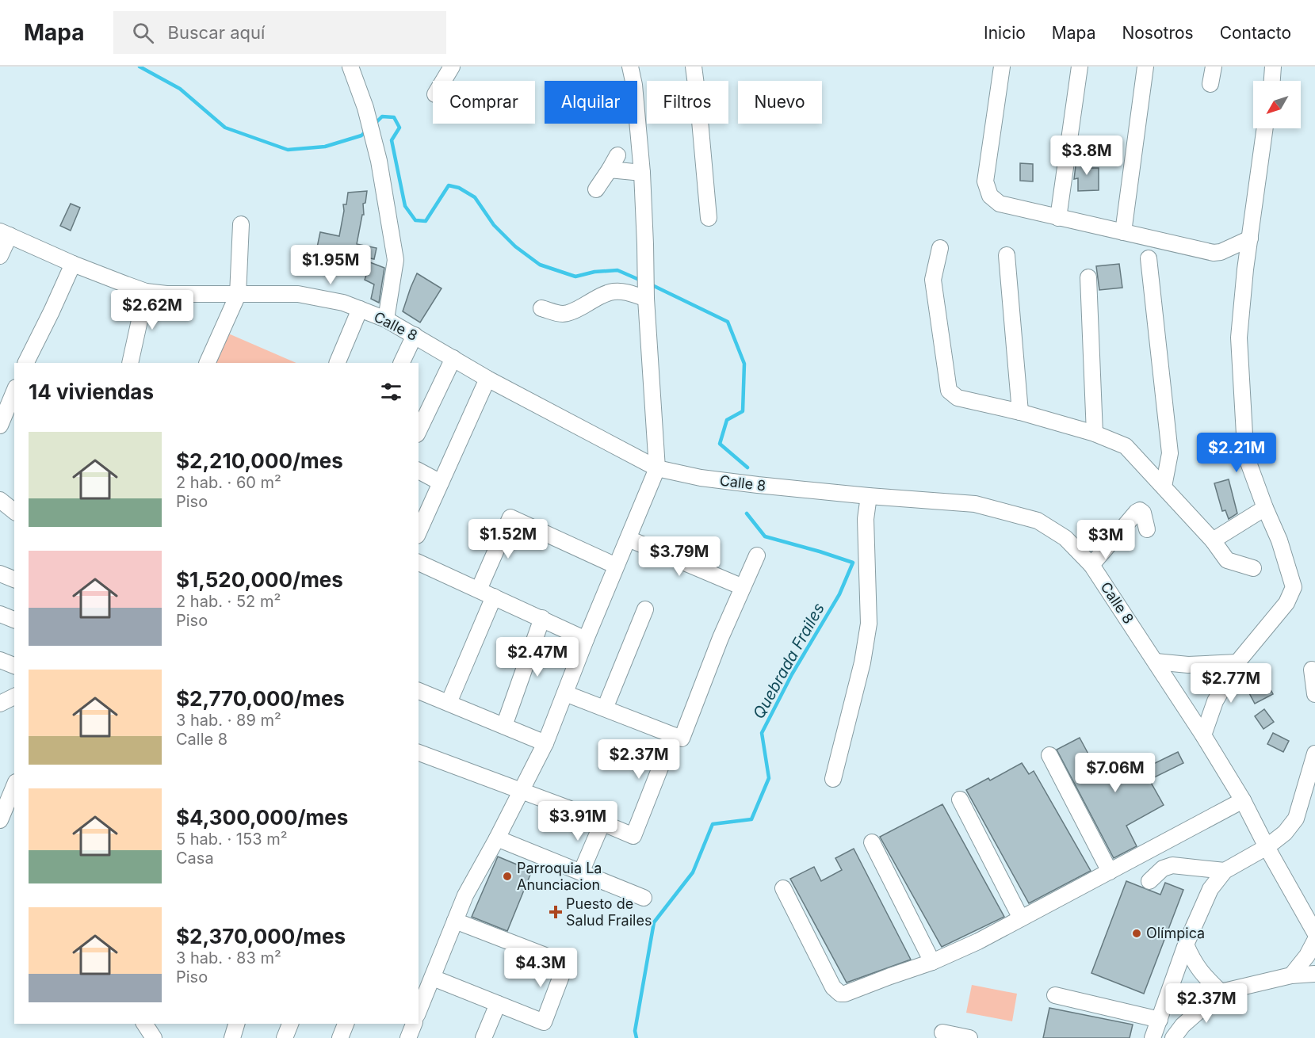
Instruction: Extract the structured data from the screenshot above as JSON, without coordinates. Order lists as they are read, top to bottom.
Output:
{
  "streets": {
    "street": ["Calle 8"]
  },
  "water": ["Quebrada Frailes"],
  "places": {
    "other": ["Parroquia La Anunciacion", "Olímpica"],
    "health": ["Puesto de Salud Frailes"]
  },
  "north": "bottom left",
  "page": {
    "header": "Mapa",
    "search": "Buscar aquí",
    "nav": [
      "Inicio",
      "Mapa",
      "Nosotros",
      "Contacto"
    ],
    "chip": [
      "Comprar",
      "Alquilar",
      "Filtros",
      "Nuevo"
    ],
    "price": [
      "$3.8M",
      "$1.95M",
      "$2.62M",
      "$2.21M",
      "$1.52M",
      "$3M",
      "$3.79M",
      "$2.47M",
      "$2.77M",
      "$2.37M",
      "$7.06M",
      "$3.91M",
      "$4.3M",
      "$2.37M"
    ],
    "heading": "14 viviendas",
    "list": [
      {
        "name": "$2,210,000/mes",
        "note": "2 hab. · 60 m² · Piso"
      },
      {
        "name": "$1,520,000/mes",
        "note": "2 hab. · 52 m² · Piso"
      },
      {
        "name": "$2,770,000/mes",
        "note": "3 hab. · 89 m² · Calle 8"
      },
      {
        "name": "$4,300,000/mes",
        "note": "5 hab. · 153 m² · Casa"
      },
      {
        "name": "$2,370,000/mes",
        "note": "3 hab. · 83 m² · Piso"
      }
    ]
  }
}
